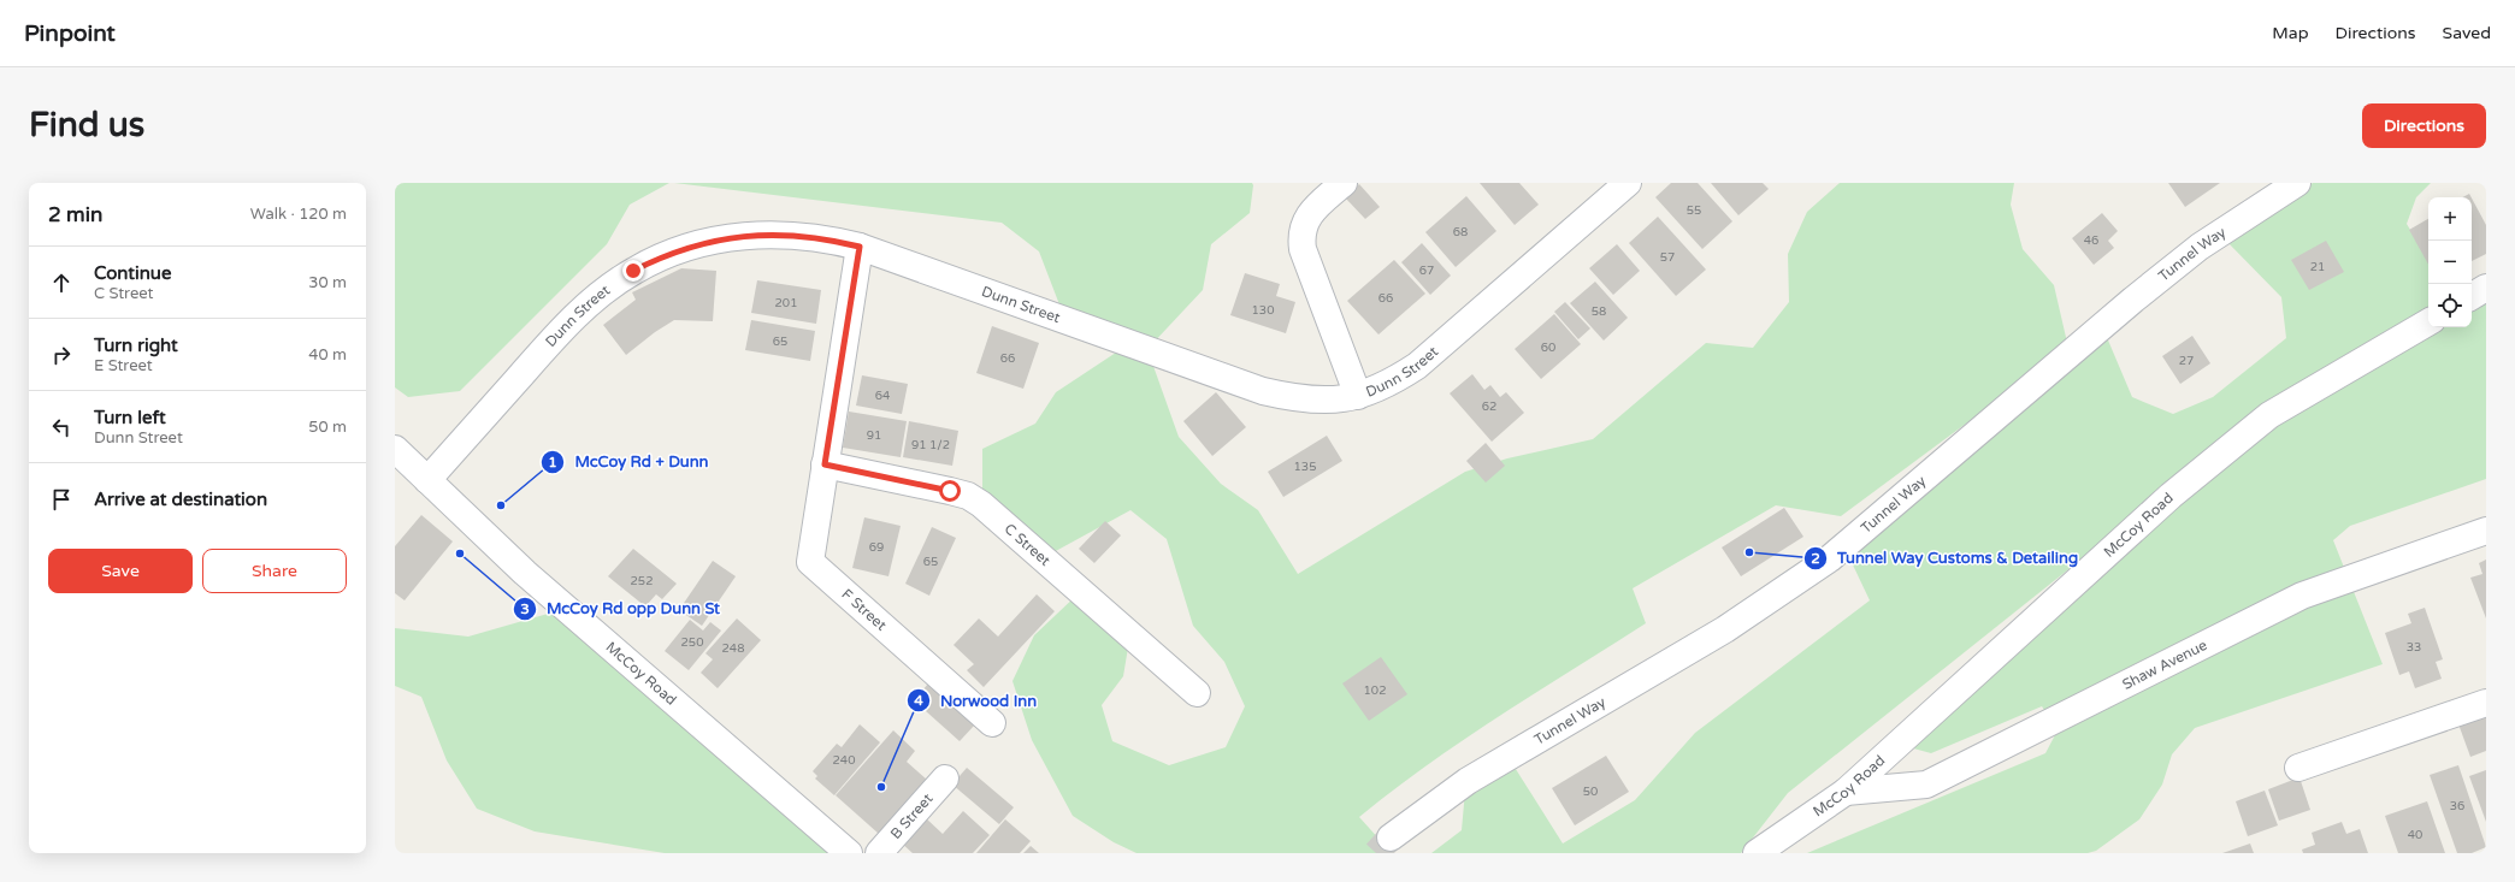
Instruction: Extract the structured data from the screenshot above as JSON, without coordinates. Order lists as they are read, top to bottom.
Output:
{
  "streets": {
    "street": [
      "Tunnel Way",
      "Dunn Street",
      "McCoy Road",
      "C Street",
      "F Street",
      "Shaw Avenue",
      "B Street"
    ]
  },
  "crossings": [
    ["Dunn Street", "McCoy Road"],
    ["McCoy Road", "Shaw Avenue"],
    ["C Street", "F Street"]
  ],
  "places": [
    "McCoy Rd + Dunn",
    "Tunnel Way Customs & Detailing",
    "McCoy Rd opp Dunn St",
    "Norwood Inn"
  ],
  "house_numbers": [
    "55",
    "68",
    "46",
    "57",
    "21",
    "67",
    "66",
    "201",
    "130",
    "58",
    "65",
    "60",
    "66",
    "27",
    "64",
    "62",
    "91",
    "91 1/2",
    "135",
    "69",
    "65",
    "252",
    "250",
    "33",
    "248",
    "102",
    "240",
    "50",
    "36",
    "40"
  ],
  "page": {
    "header": "Pinpoint",
    "nav": ["Map", "Directions", "Saved"],
    "buttons": [
      "Directions",
      ["Save", "Share"]
    ],
    "title": "Find us",
    "heading": ["2 min", "Walk · 120 m"],
    "map_buttons": ["+", "−"],
    "list": [
      ["Continue", "C Street", "30 m"],
      ["Turn right", "E Street", "40 m"],
      ["Turn left", "Dunn Street", "50 m"],
      "Arrive at destination"
    ]
  }
}
